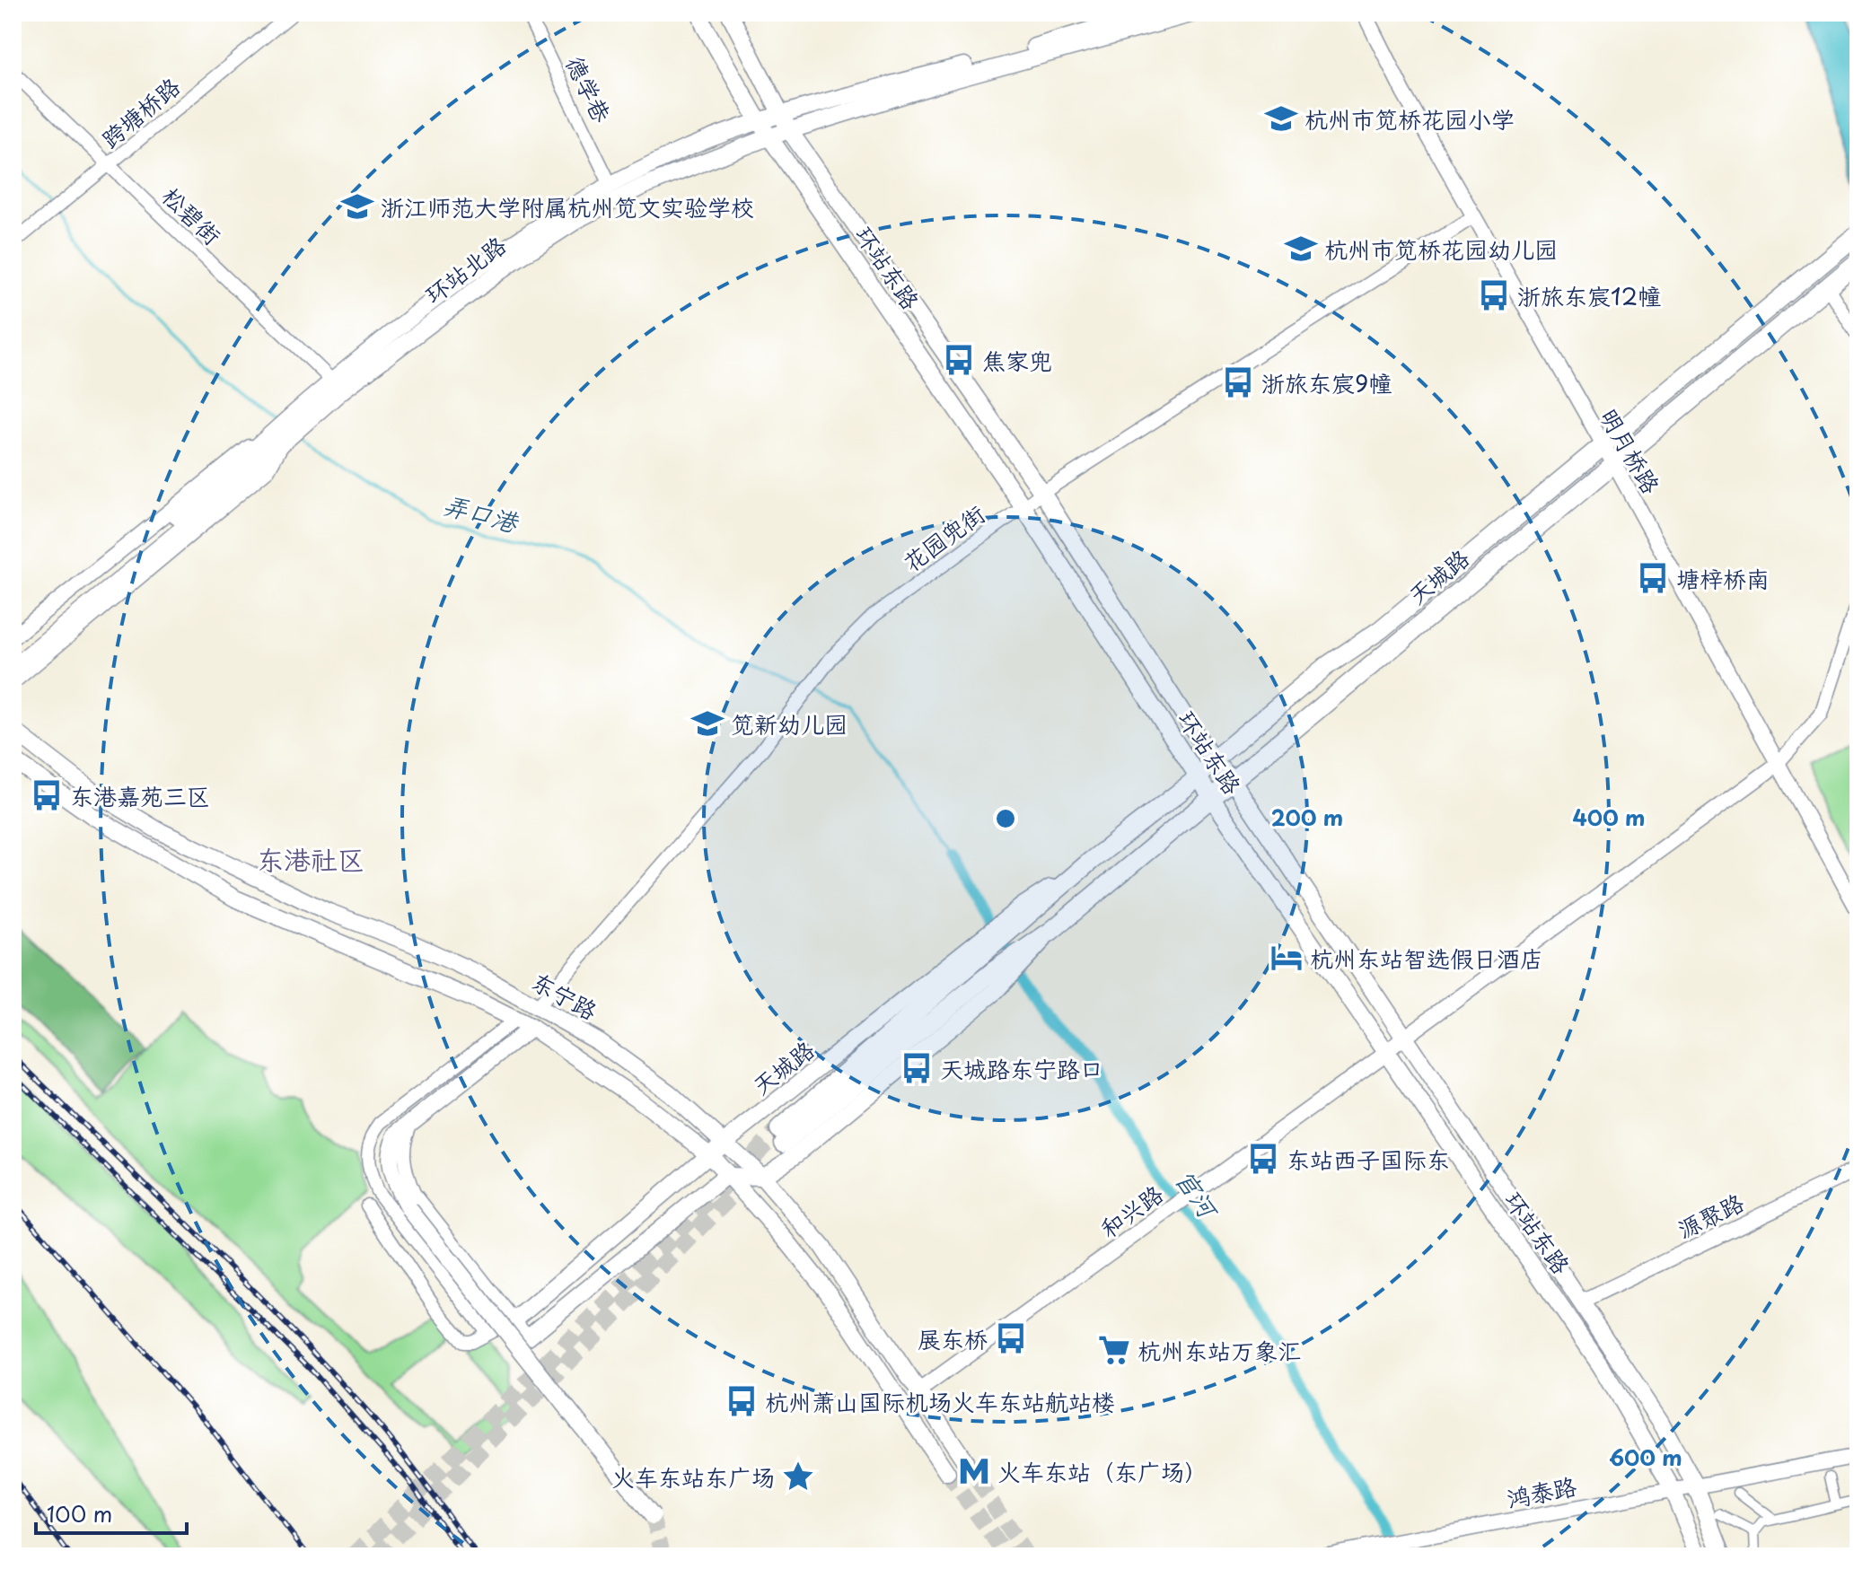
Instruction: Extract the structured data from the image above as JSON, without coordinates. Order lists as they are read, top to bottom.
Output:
{
  "streets": {
    "main road": [
      "环站东路",
      "环站北路",
      "天城路",
      "东宁路"
    ],
    "street": [
      "德学巷",
      "跨塘桥路",
      "松碧街",
      "明月桥路",
      "花园兜街",
      "和兴路",
      "源聚路",
      "鸿泰路"
    ]
  },
  "crossings": [
    ["德学巷", "环站北路"],
    ["跨塘桥路", "松碧街"],
    ["松碧街", "环站北路"],
    ["环站东路", "环站北路"],
    ["环站东路", "花园兜街"],
    ["环站东路", "天城路"],
    ["环站东路", "和兴路"],
    ["环站东路", "源聚路"],
    ["环站东路", "鸿泰路"],
    ["明月桥路", "花园兜街"],
    ["明月桥路", "天城路"],
    ["明月桥路", "和兴路"],
    ["花园兜街", "东宁路"],
    ["天城路", "东宁路"],
    ["东宁路", "和兴路"]
  ],
  "districts": ["东港社区"],
  "water": ["弄口港", "官河"],
  "places": {
    "school or university": [
      "杭州市笕桥花园小学",
      "浙江师范大学附属杭州笕文实验学校",
      "杭州市笕桥花园幼儿园",
      "笕新幼儿园"
    ],
    "bus stop": [
      "浙旅东宸12幢",
      "焦家兜",
      "浙旅东宸9幢",
      "塘梓桥南",
      "东港嘉苑三区",
      "天城路东宁路口",
      "东站西子国际东",
      "展东桥",
      "杭州萧山国际机场火车东站航站楼"
    ],
    "hotel": ["杭州东站智选假日酒店"],
    "supermarket": ["杭州东站万象汇"],
    "metro station": ["火车东站（东广场）"],
    "place": ["火车东站东广场"]
  },
  "scale_bar": "100 m",
  "rings": ["200 m", "400 m", "600 m"]
}
